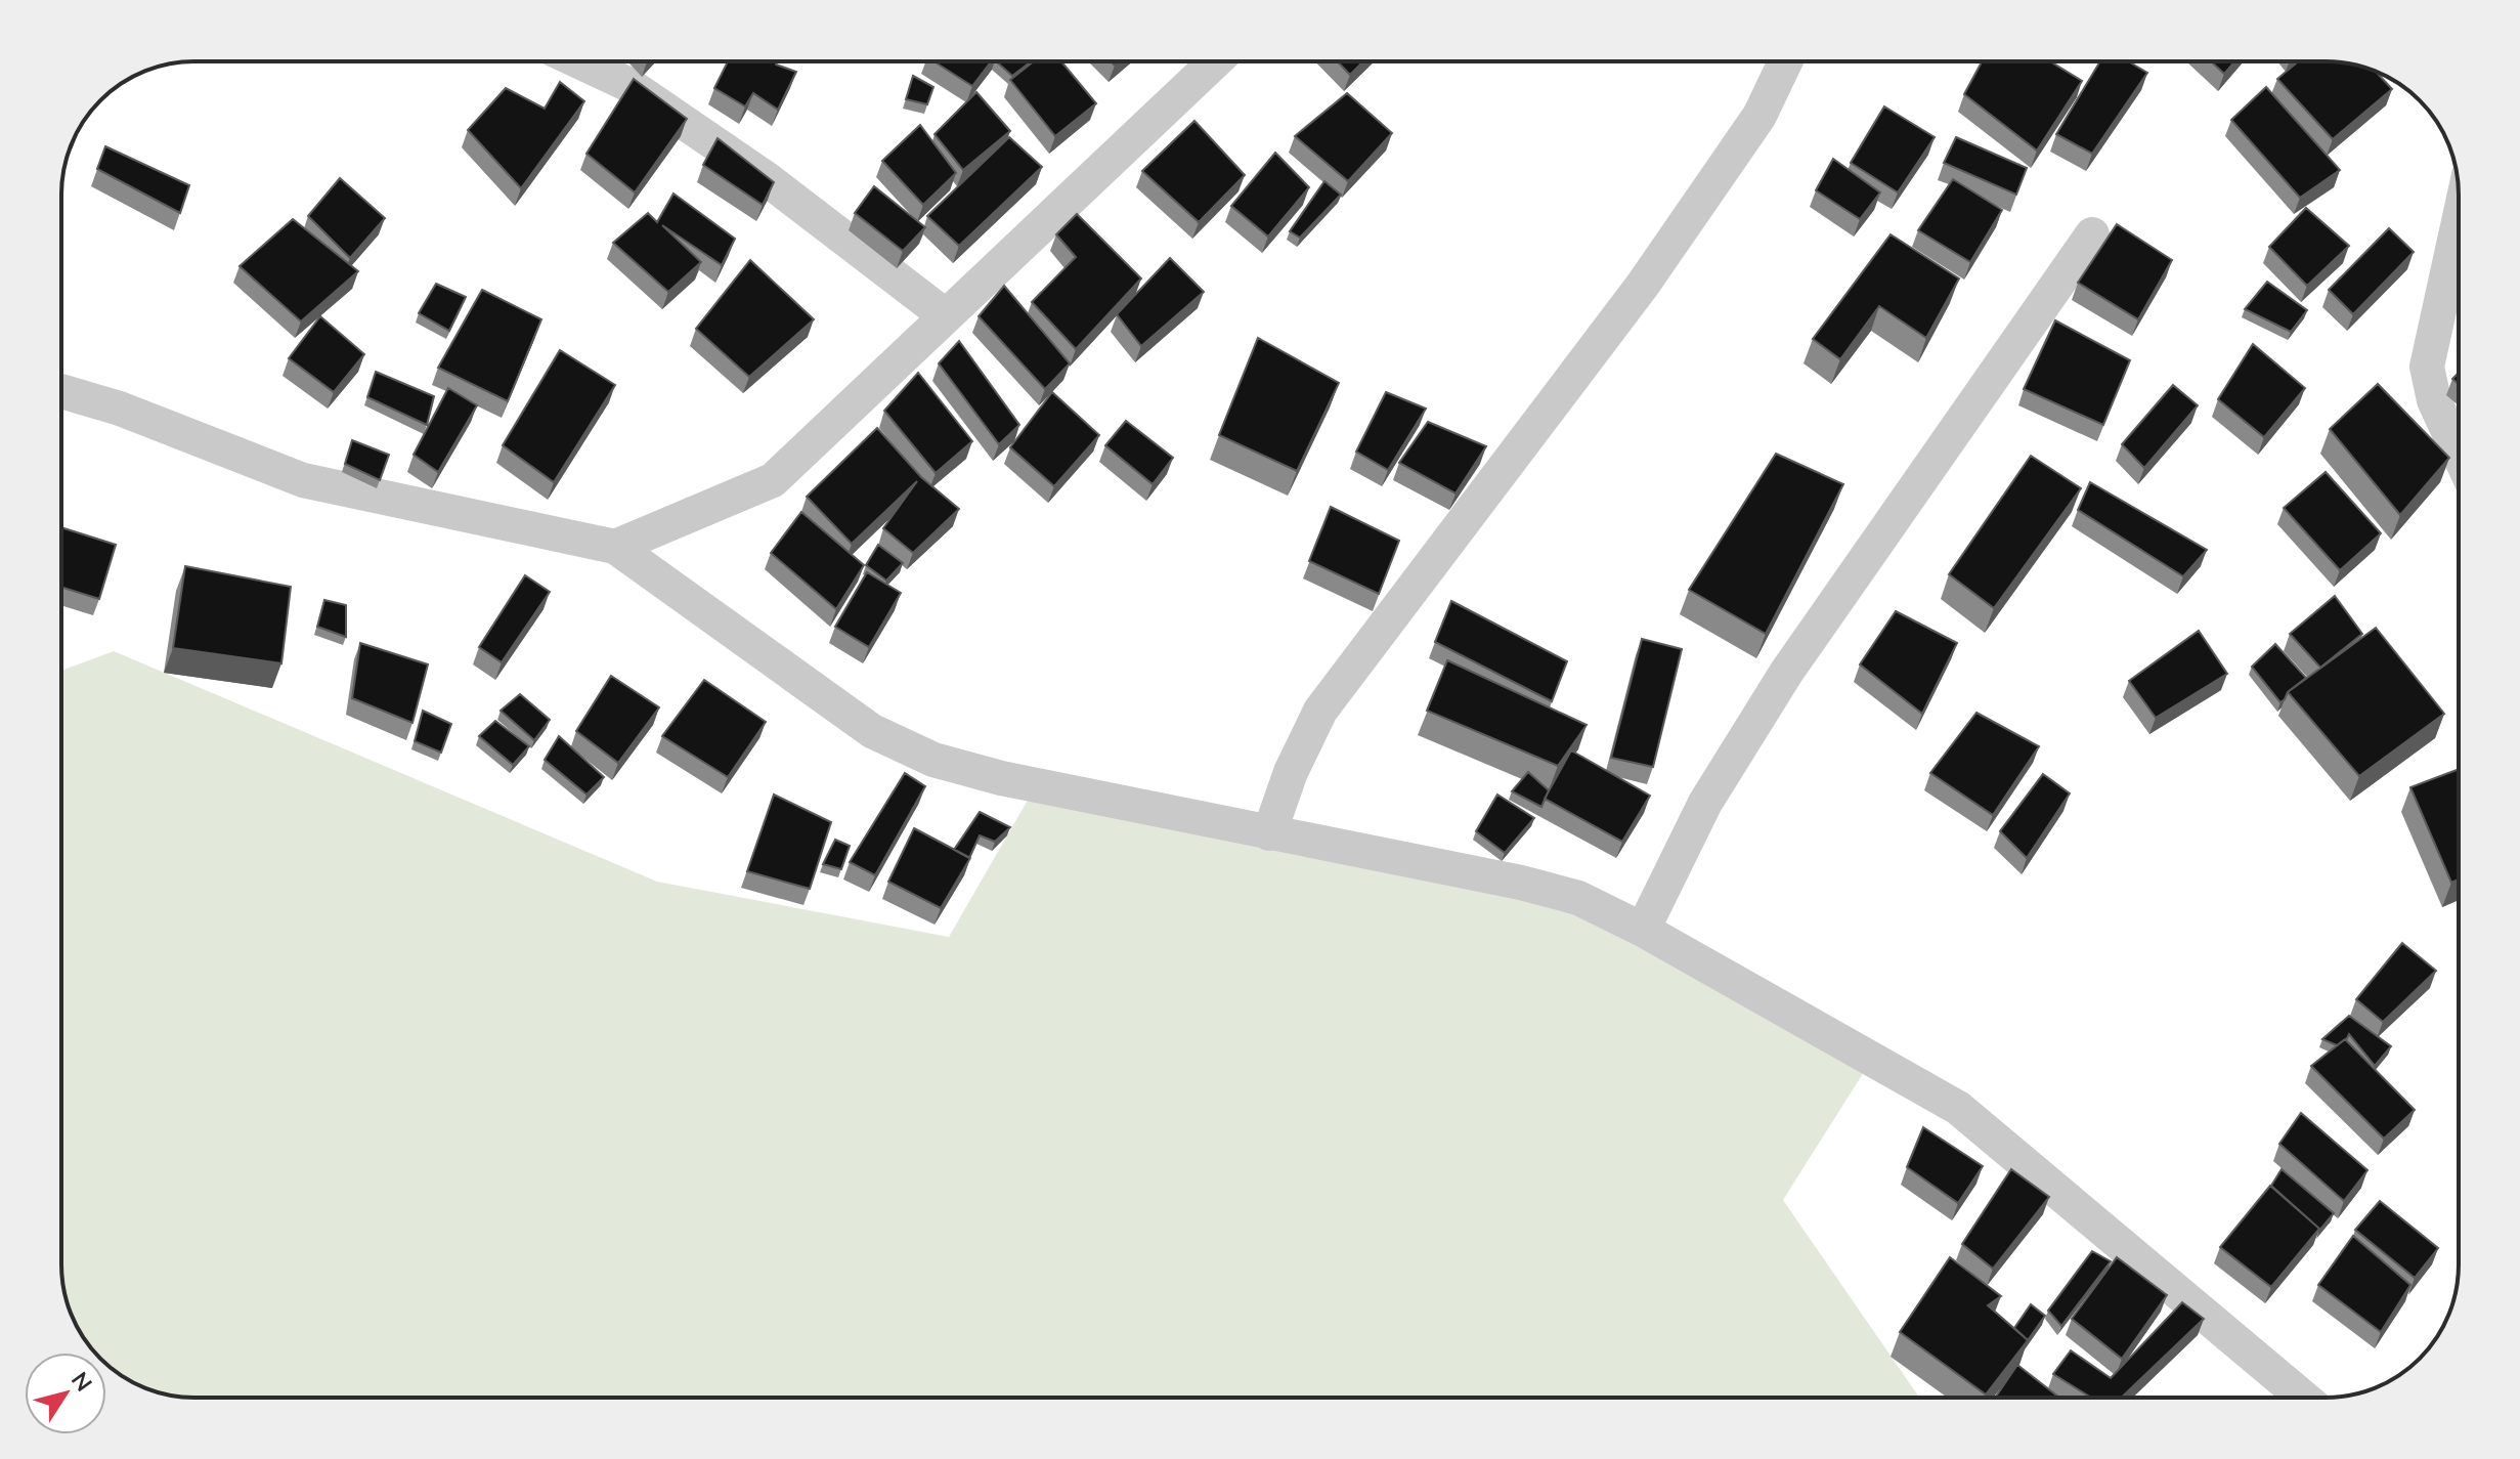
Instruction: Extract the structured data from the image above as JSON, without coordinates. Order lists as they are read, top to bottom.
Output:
{
  "north": "top right"
}
